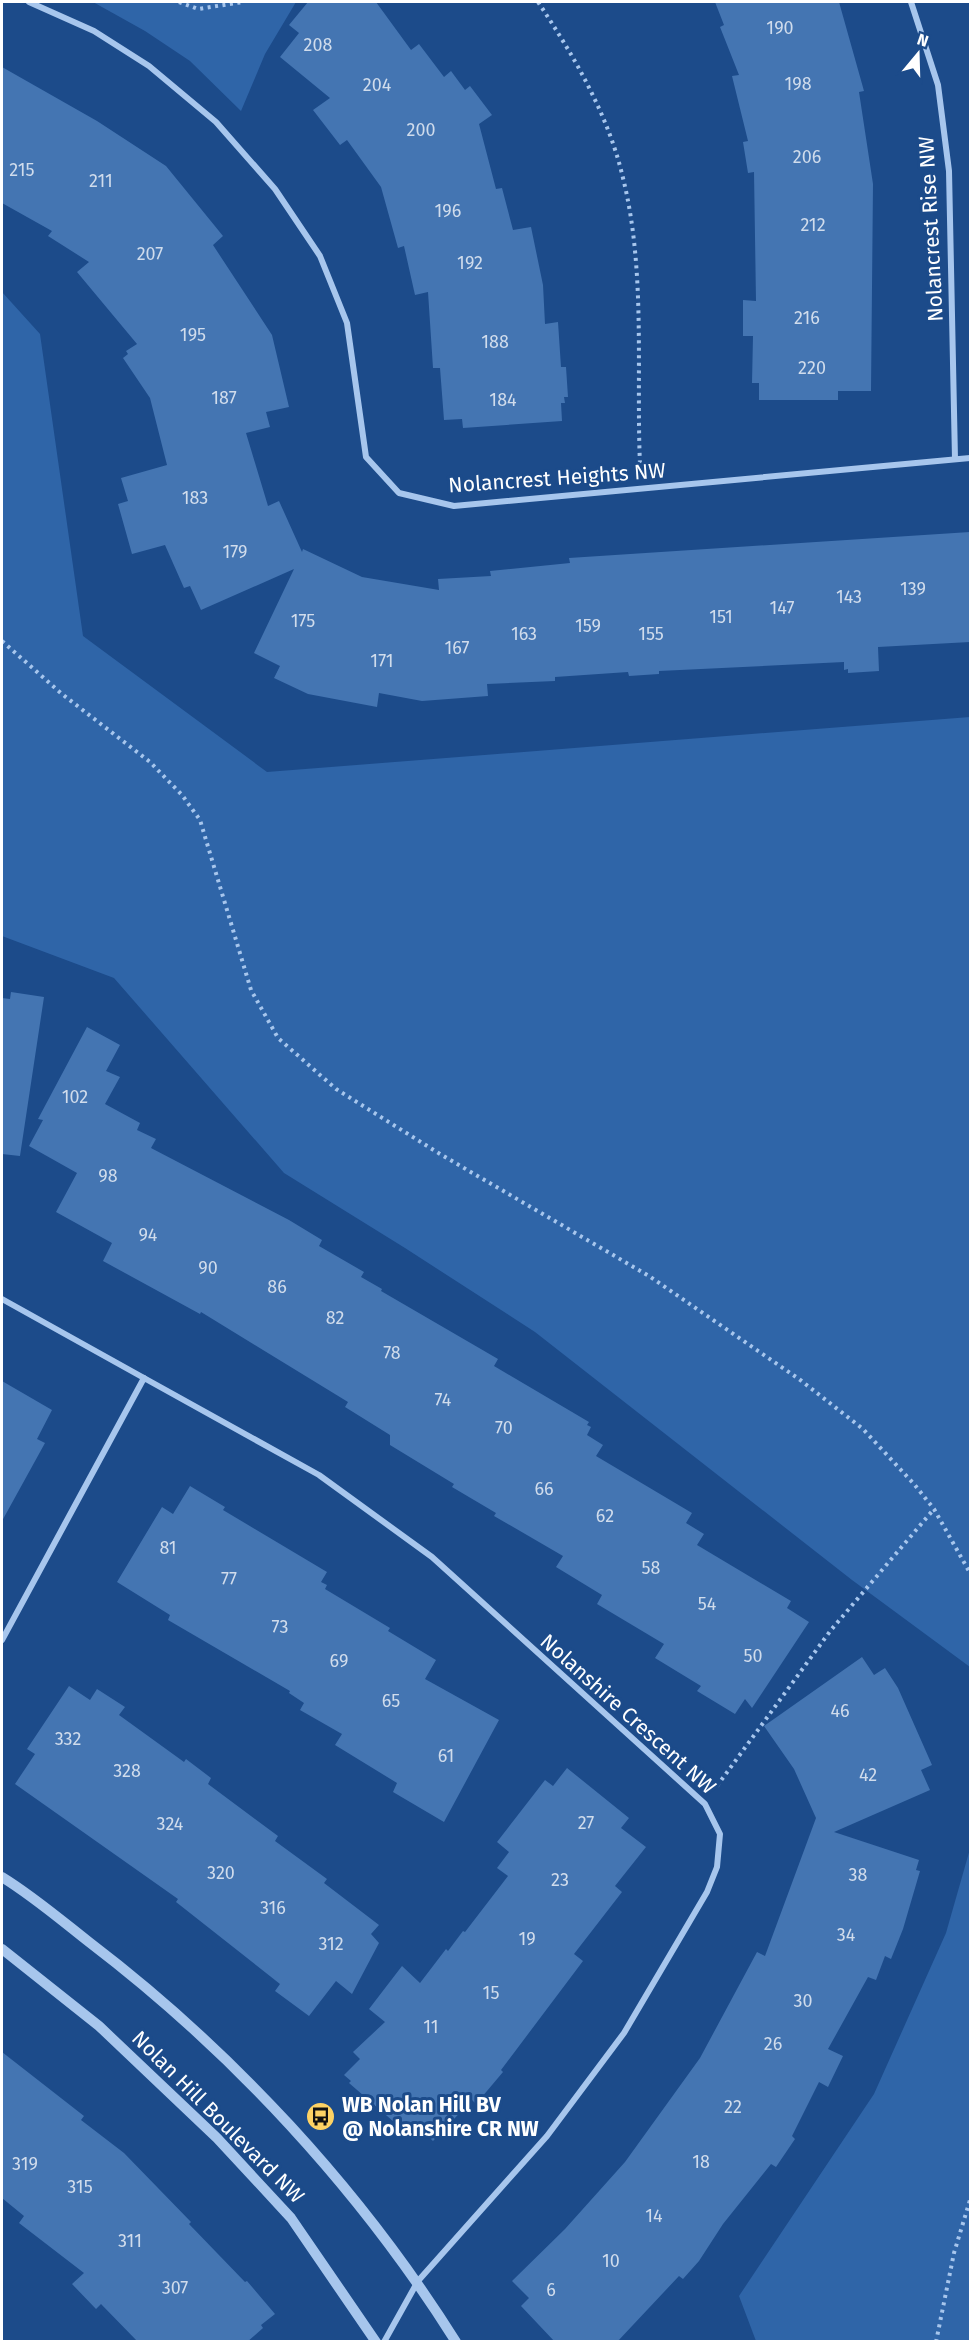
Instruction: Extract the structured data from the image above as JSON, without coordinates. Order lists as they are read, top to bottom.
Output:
{
  "streets": {
    "street": [
      "Nolancrest Rise NW",
      "Nolancrest Heights NW",
      "Nolanshire Crescent NW",
      "Nolan Hill Boulevard NW"
    ]
  },
  "crossings": [
    ["Nolancrest Rise NW", "Nolancrest Heights NW"],
    ["Nolanshire Crescent NW", "Nolan Hill Boulevard NW"]
  ],
  "places": {
    "bus stop": ["WB Nolan Hill BV @ Nolanshire CR NW"]
  },
  "house_numbers": [
    "190",
    "208",
    "198",
    "204",
    "200",
    "206",
    "215",
    "211",
    "196",
    "212",
    "207",
    "192",
    "216",
    "195",
    "188",
    "220",
    "187",
    "184",
    "183",
    "179",
    "139",
    "143",
    "147",
    "151",
    "175",
    "159",
    "163",
    "155",
    "167",
    "171",
    "102",
    "98",
    "94",
    "90",
    "86",
    "82",
    "78",
    "74",
    "70",
    "66",
    "62",
    "81",
    "58",
    "77",
    "54",
    "73",
    "50",
    "69",
    "65",
    "46",
    "332",
    "61",
    "328",
    "42",
    "27",
    "324",
    "320",
    "38",
    "23",
    "316",
    "34",
    "19",
    "312",
    "15",
    "30",
    "11",
    "26",
    "22",
    "18",
    "319",
    "315",
    "14",
    "311",
    "10",
    "307",
    "6"
  ],
  "north": "top"
}
